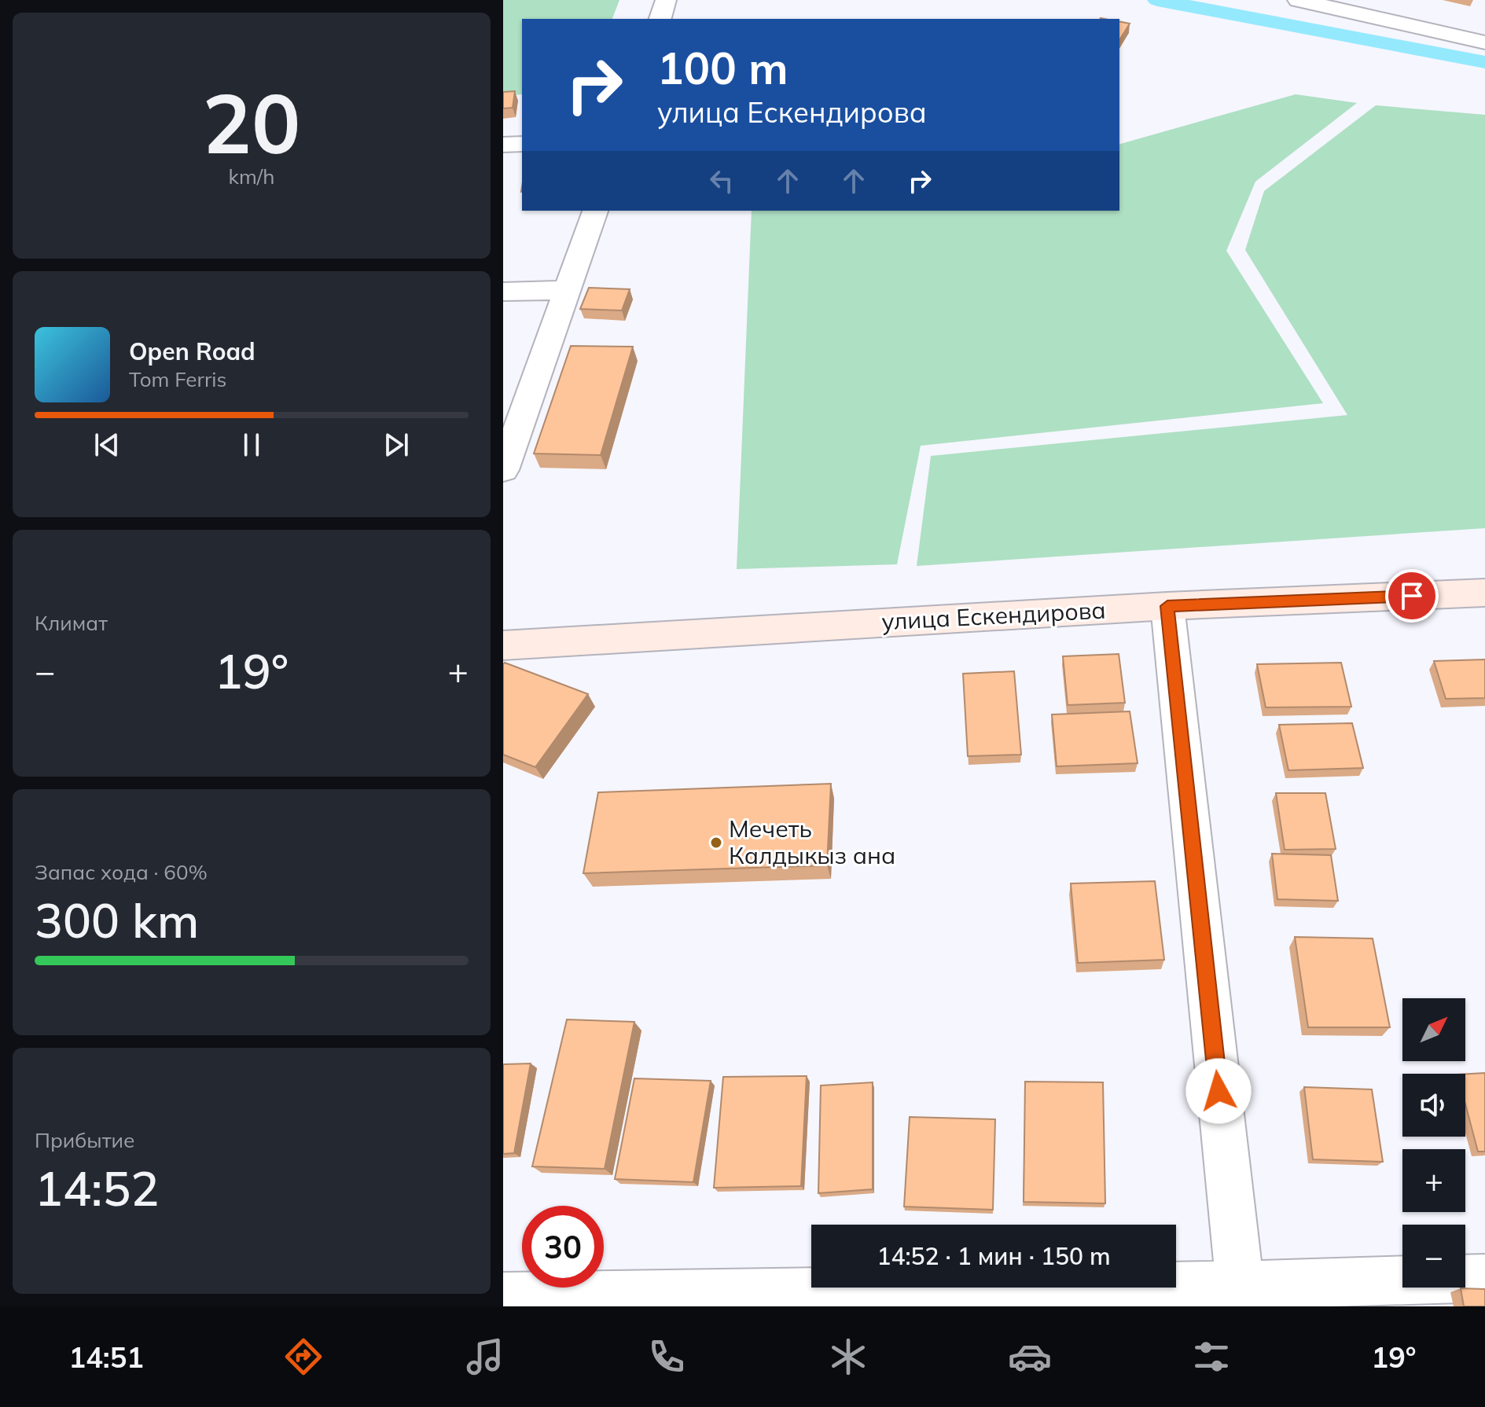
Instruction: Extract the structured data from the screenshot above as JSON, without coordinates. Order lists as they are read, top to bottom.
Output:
{
  "streets": {
    "street": ["улица Ескендирова"]
  },
  "places": ["Мечеть Калдыкыз ана"],
  "north": "top right",
  "page": {
    "tile": [
      ["20", "km/h"],
      "Климат",
      ["Запас хода · 60%", "300 km"],
      ["Прибытие", "14:52"]
    ],
    "turn": ["100 m", "улица Ескендирова"],
    "song": ["Open Road", "Tom Ferris"],
    "heat": ["−", "19°", "+"],
    "map_buttons": ["+", "−"],
    "limit": "30",
    "trip": "14:52 · 1 мин · 150 m",
    "tabs": ["14:51", "19°"]
  }
}
